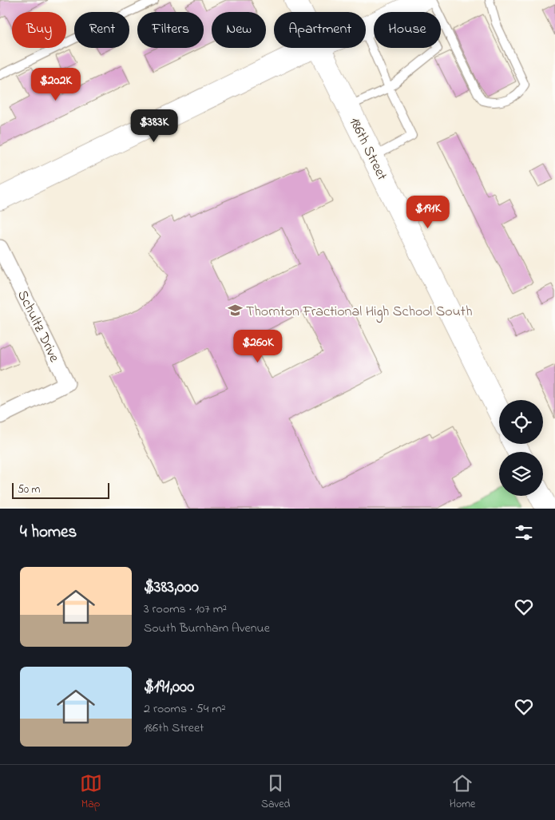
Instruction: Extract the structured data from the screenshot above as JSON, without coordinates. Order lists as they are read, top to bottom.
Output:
{
  "streets": {
    "street": ["186th Street", "Schultz Drive"]
  },
  "places": {
    "school or university": ["Thornton Fractional High School South"]
  },
  "scale_bar": "50 m",
  "page": {
    "chip": [
      "Buy",
      "Rent",
      "Filters",
      "New",
      "Apartment",
      "House"
    ],
    "price": [
      "$202K",
      "$383K",
      "$191K",
      "$260K"
    ],
    "scale": "50 m",
    "heading": "4 homes",
    "list": [
      {
        "name": "$383,000",
        "note": "3 rooms · 107 m² · South Burnham Avenue"
      },
      {
        "name": "$191,000",
        "note": "2 rooms · 54 m² · 186th Street"
      }
    ],
    "tabs": ["Map", "Saved", "Home"]
  }
}
